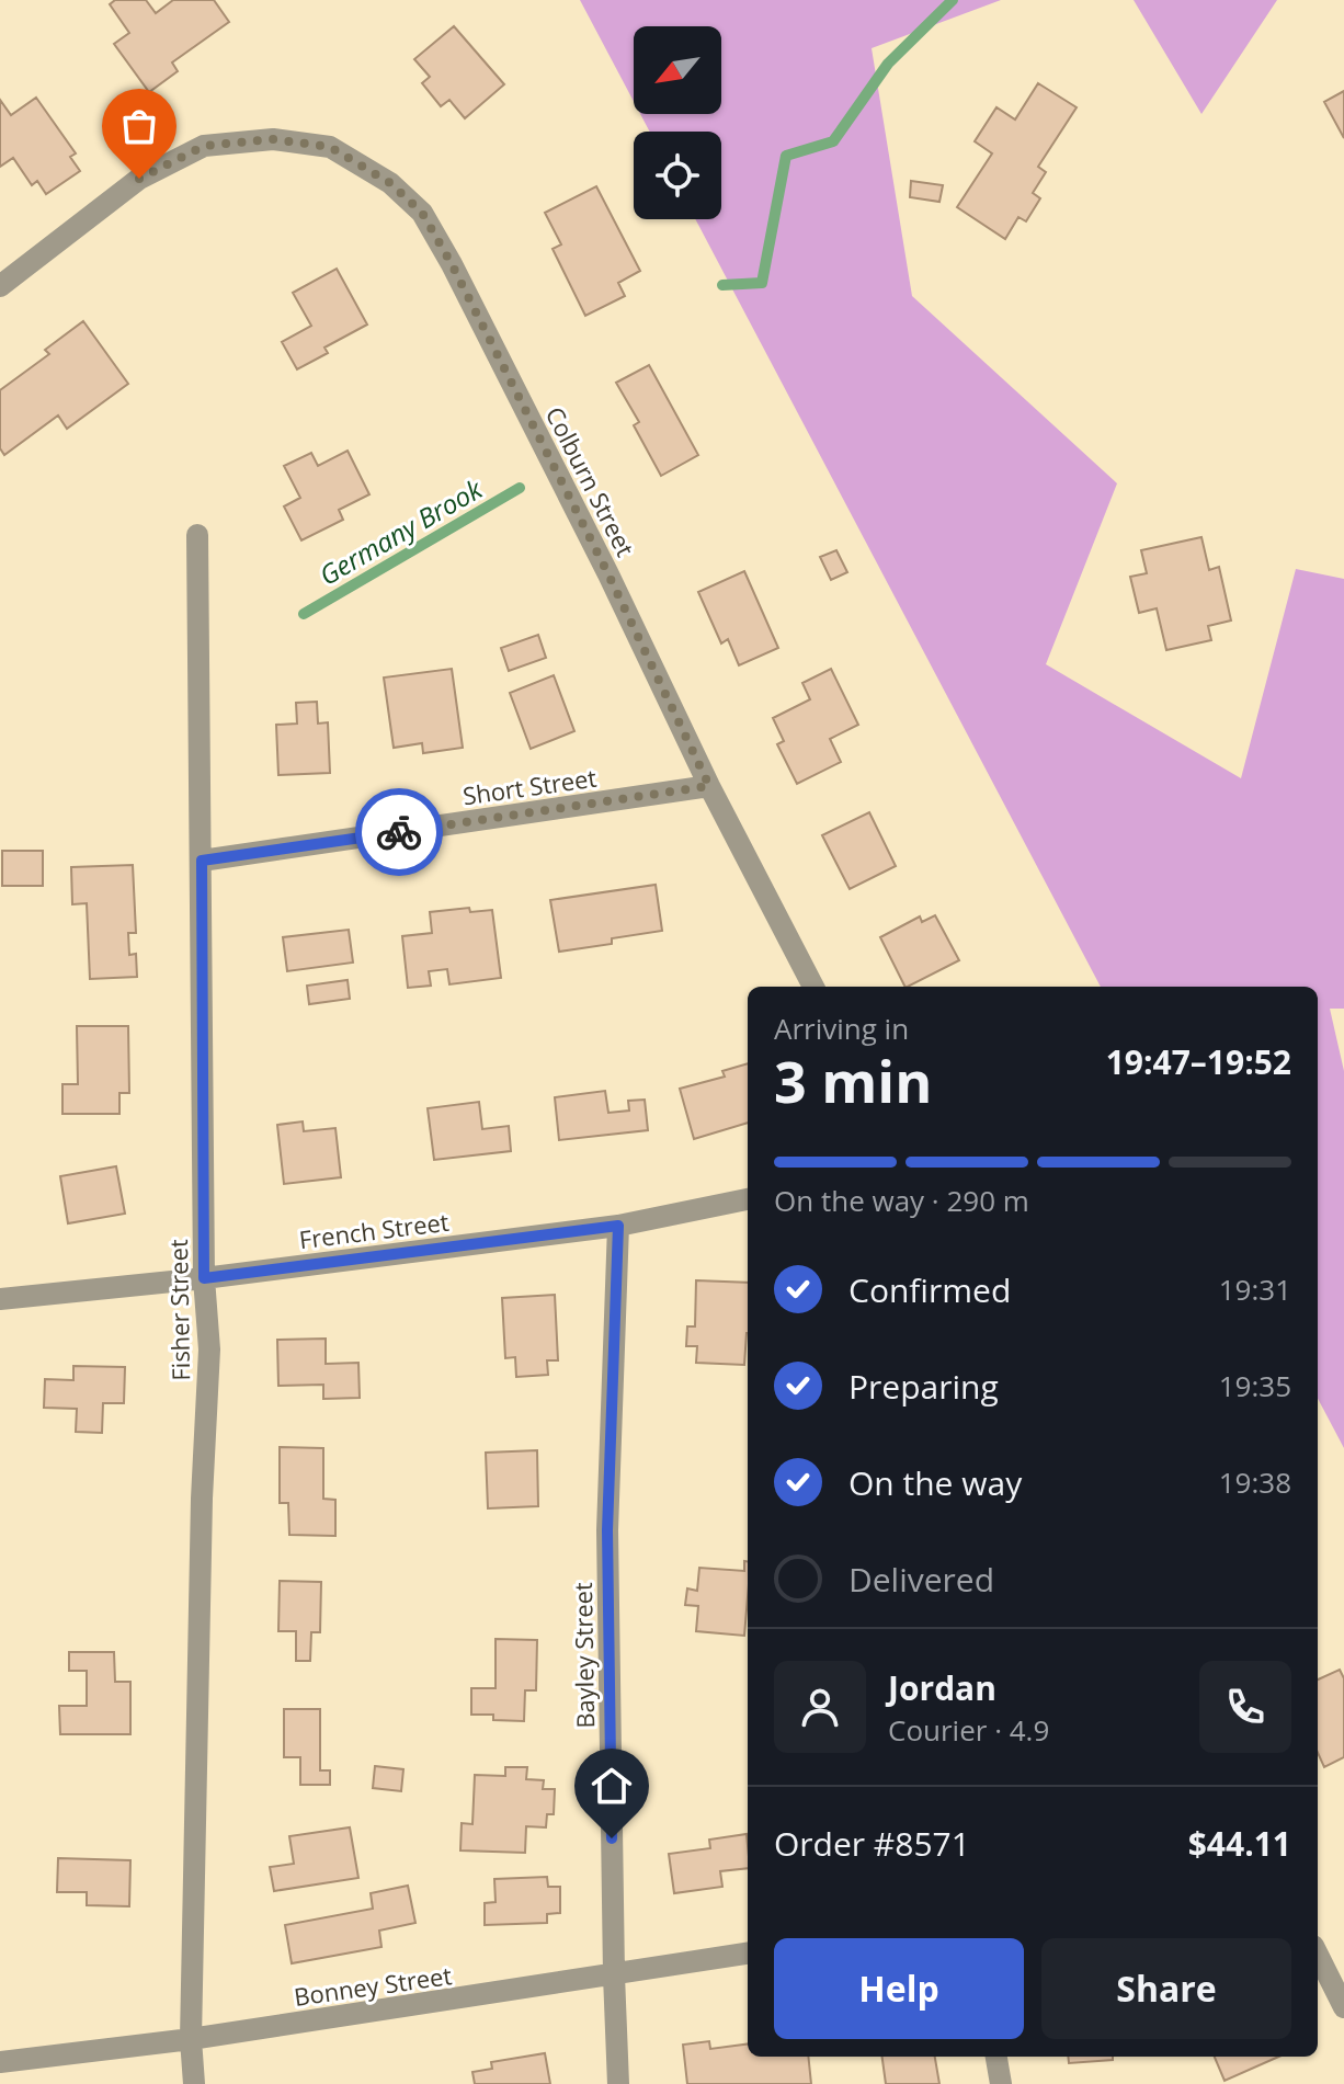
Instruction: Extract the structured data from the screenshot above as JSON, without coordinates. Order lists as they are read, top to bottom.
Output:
{
  "streets": {
    "street": [
      "Colburn Street",
      "Short Street",
      "French Street",
      "Fisher Street",
      "Bayley Street",
      "Bonney Street"
    ]
  },
  "crossings": [
    ["Colburn Street", "Short Street"],
    ["Short Street", "Fisher Street"],
    ["French Street", "Fisher Street"],
    ["French Street", "Bayley Street"],
    ["Fisher Street", "Bonney Street"],
    ["Bayley Street", "Bonney Street"]
  ],
  "water": ["Germany Brook"],
  "north": "bottom left",
  "page": {
    "heading": ["3 min", "Arriving in", "19:47–19:52"],
    "panel": [
      "Jordan",
      "Courier · 4.9",
      "Order #8571",
      "$44.11"
    ],
    "bar": "On the way · 290 m",
    "list": [
      ["Confirmed", "19:31"],
      ["Preparing", "19:35"],
      ["On the way", "19:38"],
      "Delivered"
    ],
    "buttons": ["Help", "Share"]
  }
}
